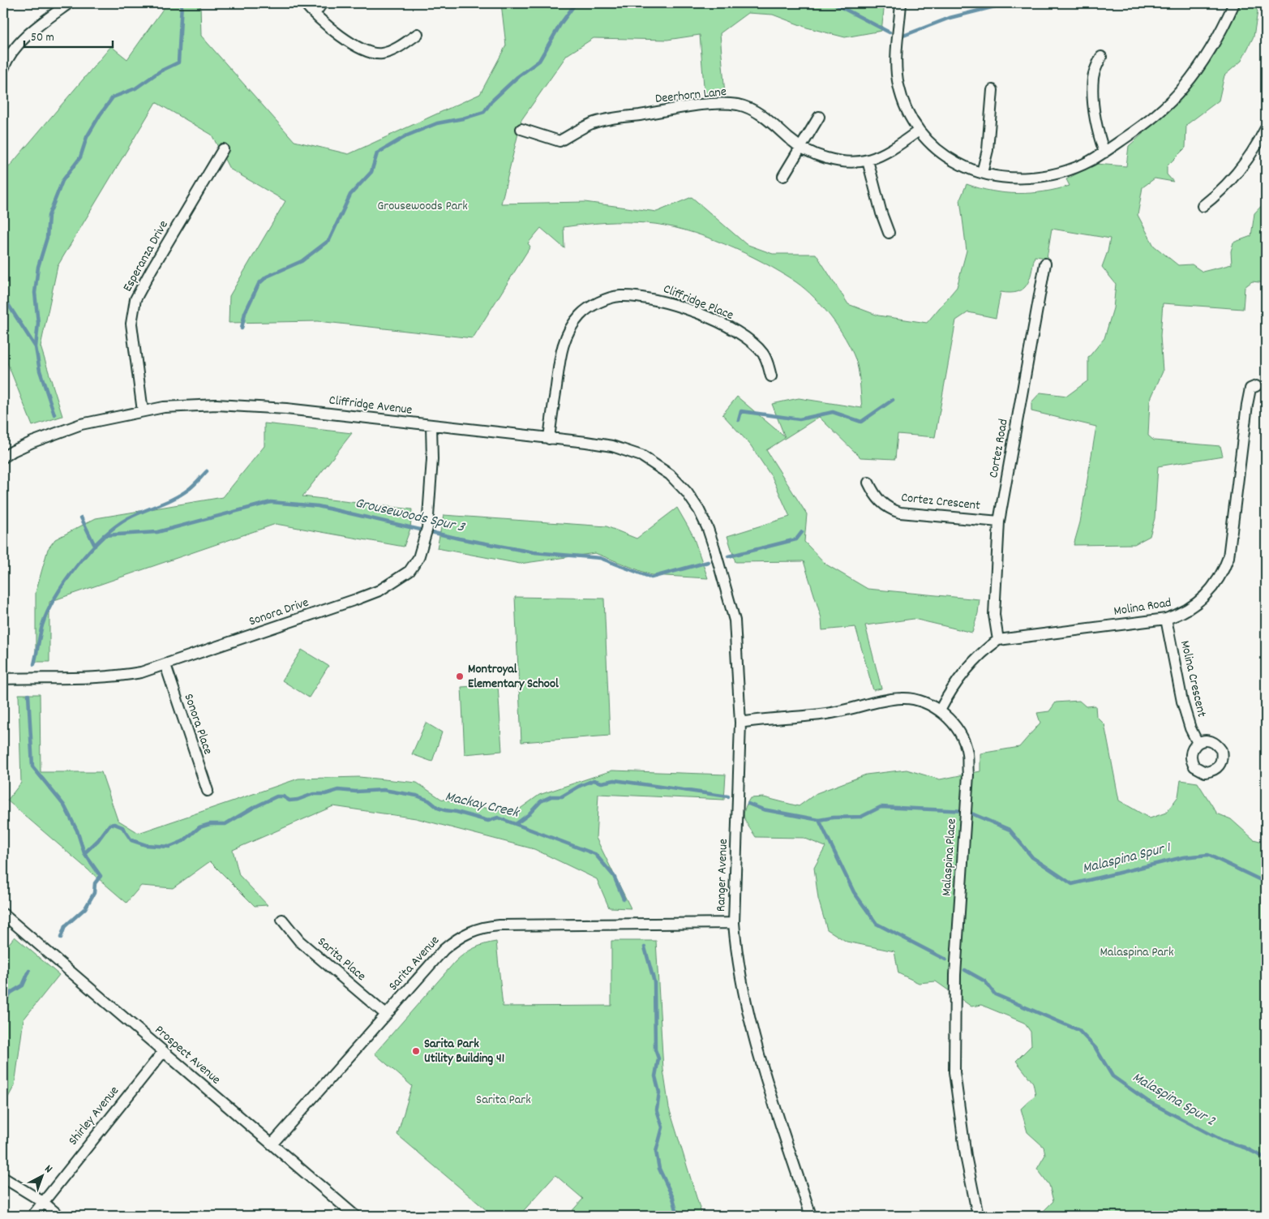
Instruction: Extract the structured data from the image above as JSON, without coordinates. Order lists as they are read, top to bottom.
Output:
{
  "streets": {
    "street": [
      "Deerhorn Lane",
      "Esperanza Drive",
      "Cliffridge Place",
      "Cliffridge Avenue",
      "Cortez Road",
      "Cortez Crescent",
      "Molina Road",
      "Sonora Drive",
      "Molina Crescent",
      "Sonora Place",
      "Malaspina Place",
      "Ranger Avenue",
      "Sarita Place",
      "Sarita Avenue",
      "Prospect Avenue",
      "Shirley Avenue"
    ]
  },
  "crossings": [
    ["Esperanza Drive", "Cliffridge Avenue"],
    ["Cliffridge Place", "Cliffridge Avenue"],
    ["Cliffridge Avenue", "Sonora Drive"],
    ["Cliffridge Avenue", "Ranger Avenue"],
    ["Cortez Road", "Cortez Crescent"],
    ["Cortez Road", "Molina Road"],
    ["Molina Road", "Molina Crescent"],
    ["Molina Road", "Malaspina Place"],
    ["Sonora Drive", "Sonora Place"],
    ["Malaspina Place", "Ranger Avenue"],
    ["Ranger Avenue", "Sarita Avenue"],
    ["Sarita Place", "Sarita Avenue"],
    ["Sarita Avenue", "Prospect Avenue"],
    ["Prospect Avenue", "Shirley Avenue"]
  ],
  "water": [
    "Grousewoods Spur 3",
    "Mackay Creek",
    "Malaspina Spur 1",
    "Malaspina Spur 2"
  ],
  "parks": ["Grousewoods Park", "Malaspina Park", "Sarita Park"],
  "places": ["Montroyal Elementary School", "Sarita Park Utility Building 41"],
  "scale_bar": "50 m",
  "north": "top right"
}
